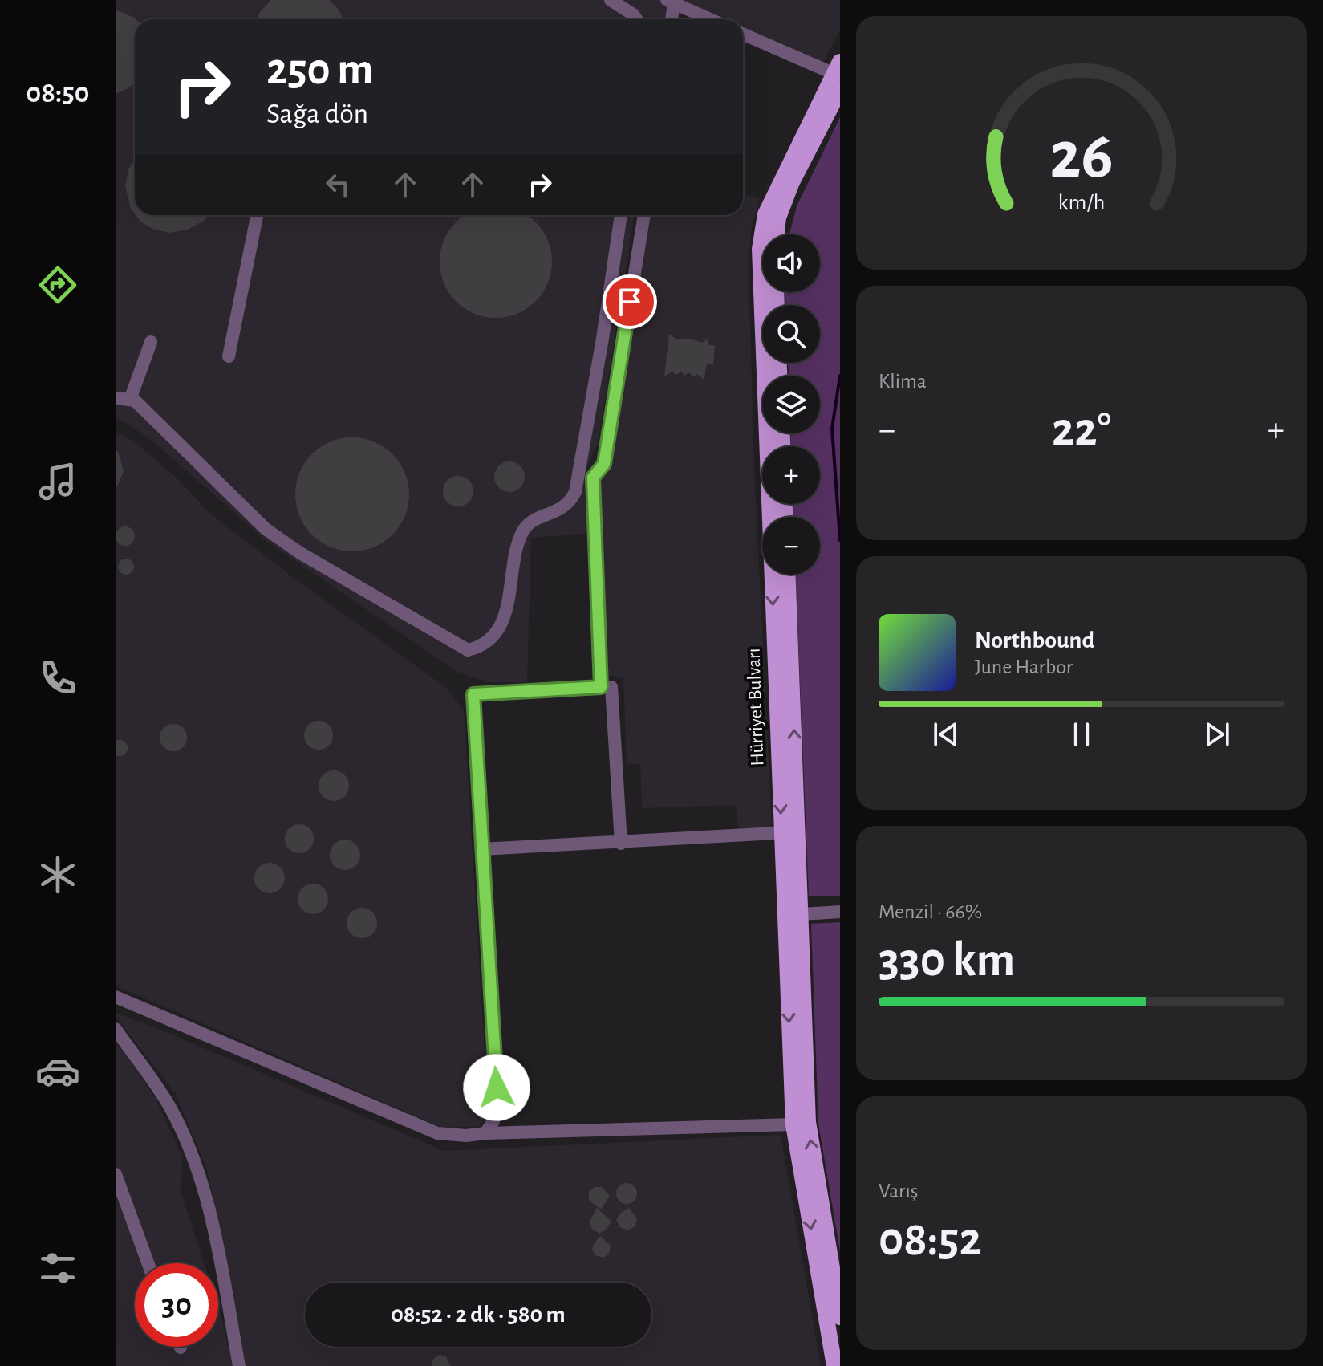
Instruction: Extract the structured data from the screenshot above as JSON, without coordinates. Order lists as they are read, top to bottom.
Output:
{
  "streets": {
    "main road": ["Hürriyet Bulvarı"]
  },
  "page": {
    "tabs": "08:50",
    "turn": ["250 m", "Sağa dön"],
    "map_buttons": ["+", "−"],
    "tile": [
      "Klima",
      ["Menzil · 66%", "330 km"],
      ["Varış", "08:52"]
    ],
    "heat": ["−", "22°", "+"],
    "song": ["Northbound", "June Harbor"],
    "limit": "30",
    "trip": "08:52 · 2 dk · 580 m",
    "gauge": ["26", "km/h"]
  }
}
